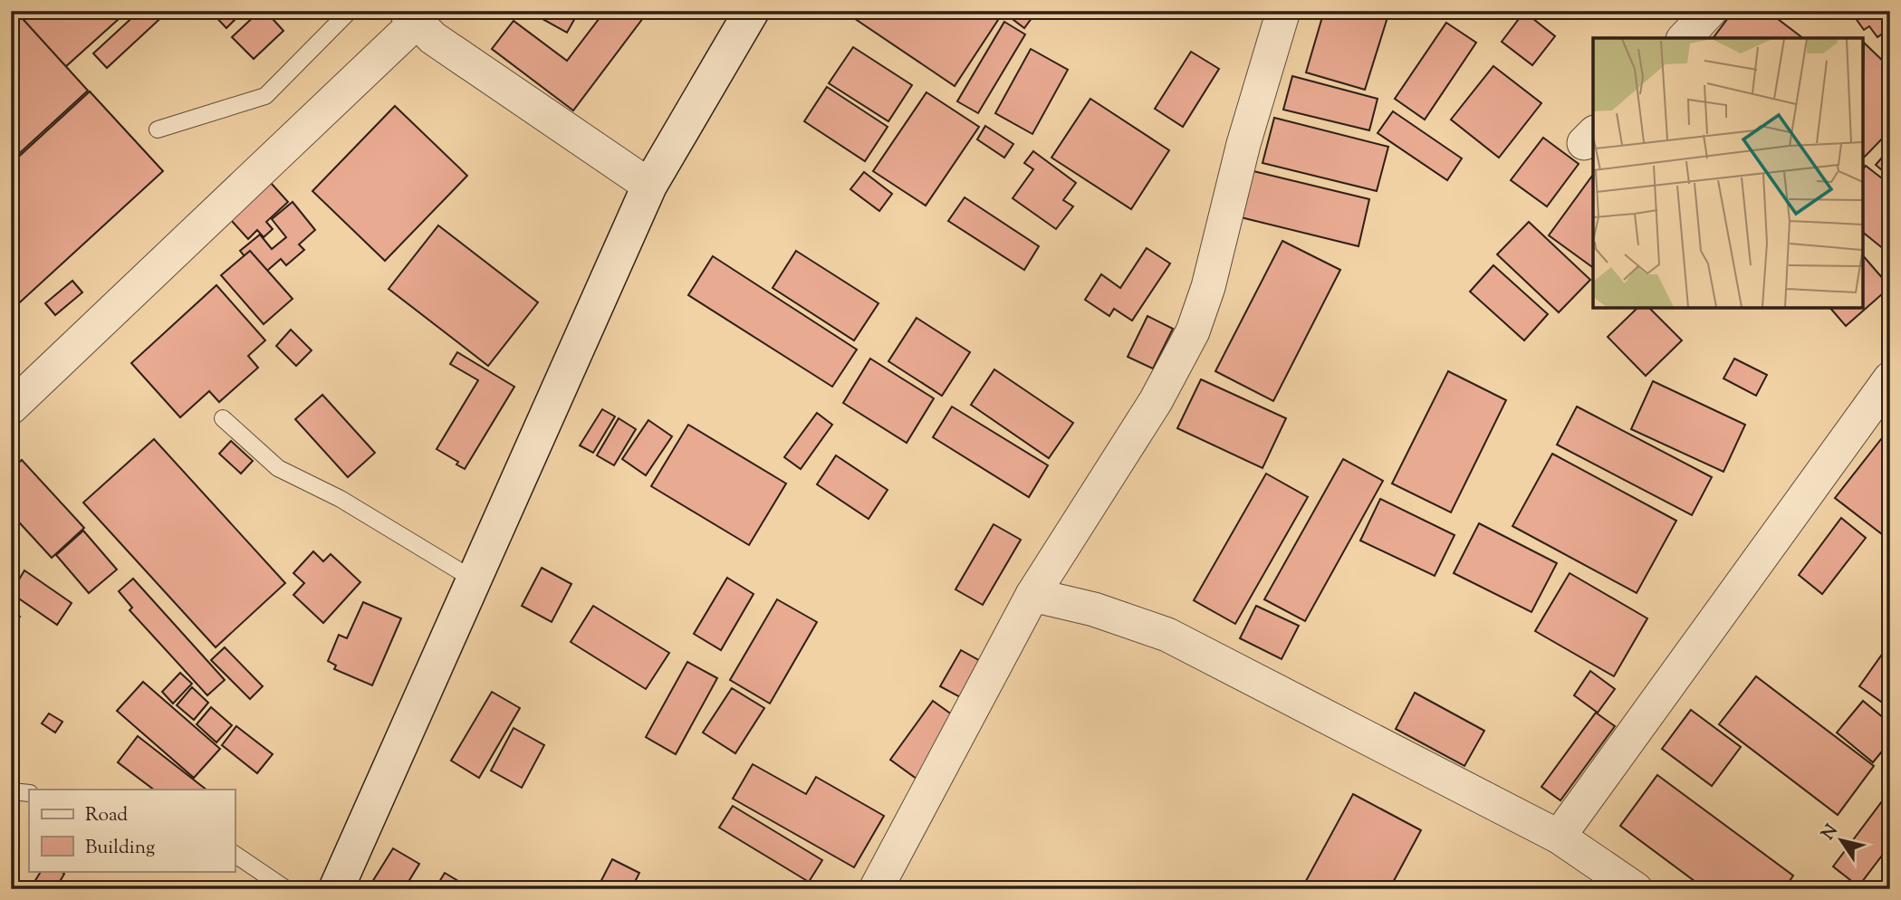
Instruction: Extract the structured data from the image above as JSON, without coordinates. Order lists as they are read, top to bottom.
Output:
{
  "legend": ["Road", "Building"],
  "north": "top left"
}
